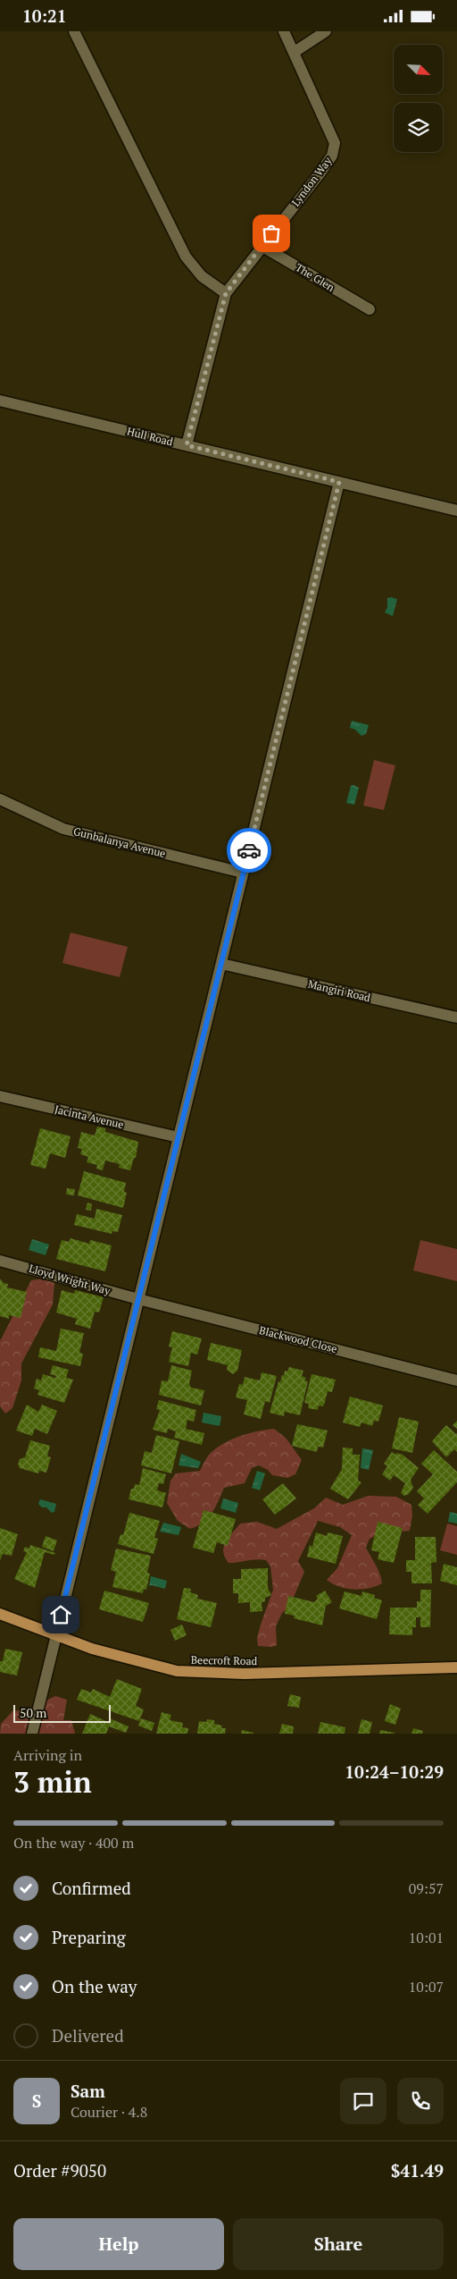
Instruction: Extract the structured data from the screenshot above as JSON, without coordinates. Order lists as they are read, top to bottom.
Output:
{
  "streets": {
    "main road": ["Beecroft Road"],
    "street": [
      "Lyndon Way",
      "The Glen",
      "Hull Road",
      "Gunbalanya Avenue",
      "Mangiri Road",
      "Jacinta Avenue",
      "Lloyd Wright Way",
      "Blackwood Close"
    ]
  },
  "crossings": [
    ["Lyndon Way", "The Glen"],
    ["Lyndon Way", "Hull Road"],
    ["Lloyd Wright Way", "Blackwood Close"]
  ],
  "scale_bar": "50 m",
  "north": "bottom right",
  "page": {
    "status": "10:21",
    "scale": "50 m",
    "heading": ["3 min", "Arriving in", "10:24–10:29"],
    "panel": [
      "Sam",
      "Courier · 4.8",
      "Order #9050",
      "$41.49"
    ],
    "bar": "On the way · 400 m",
    "list": [
      ["Confirmed", "09:57"],
      ["Preparing", "10:01"],
      ["On the way", "10:07"],
      "Delivered"
    ],
    "round": "S",
    "buttons": ["Help", "Share"]
  }
}
